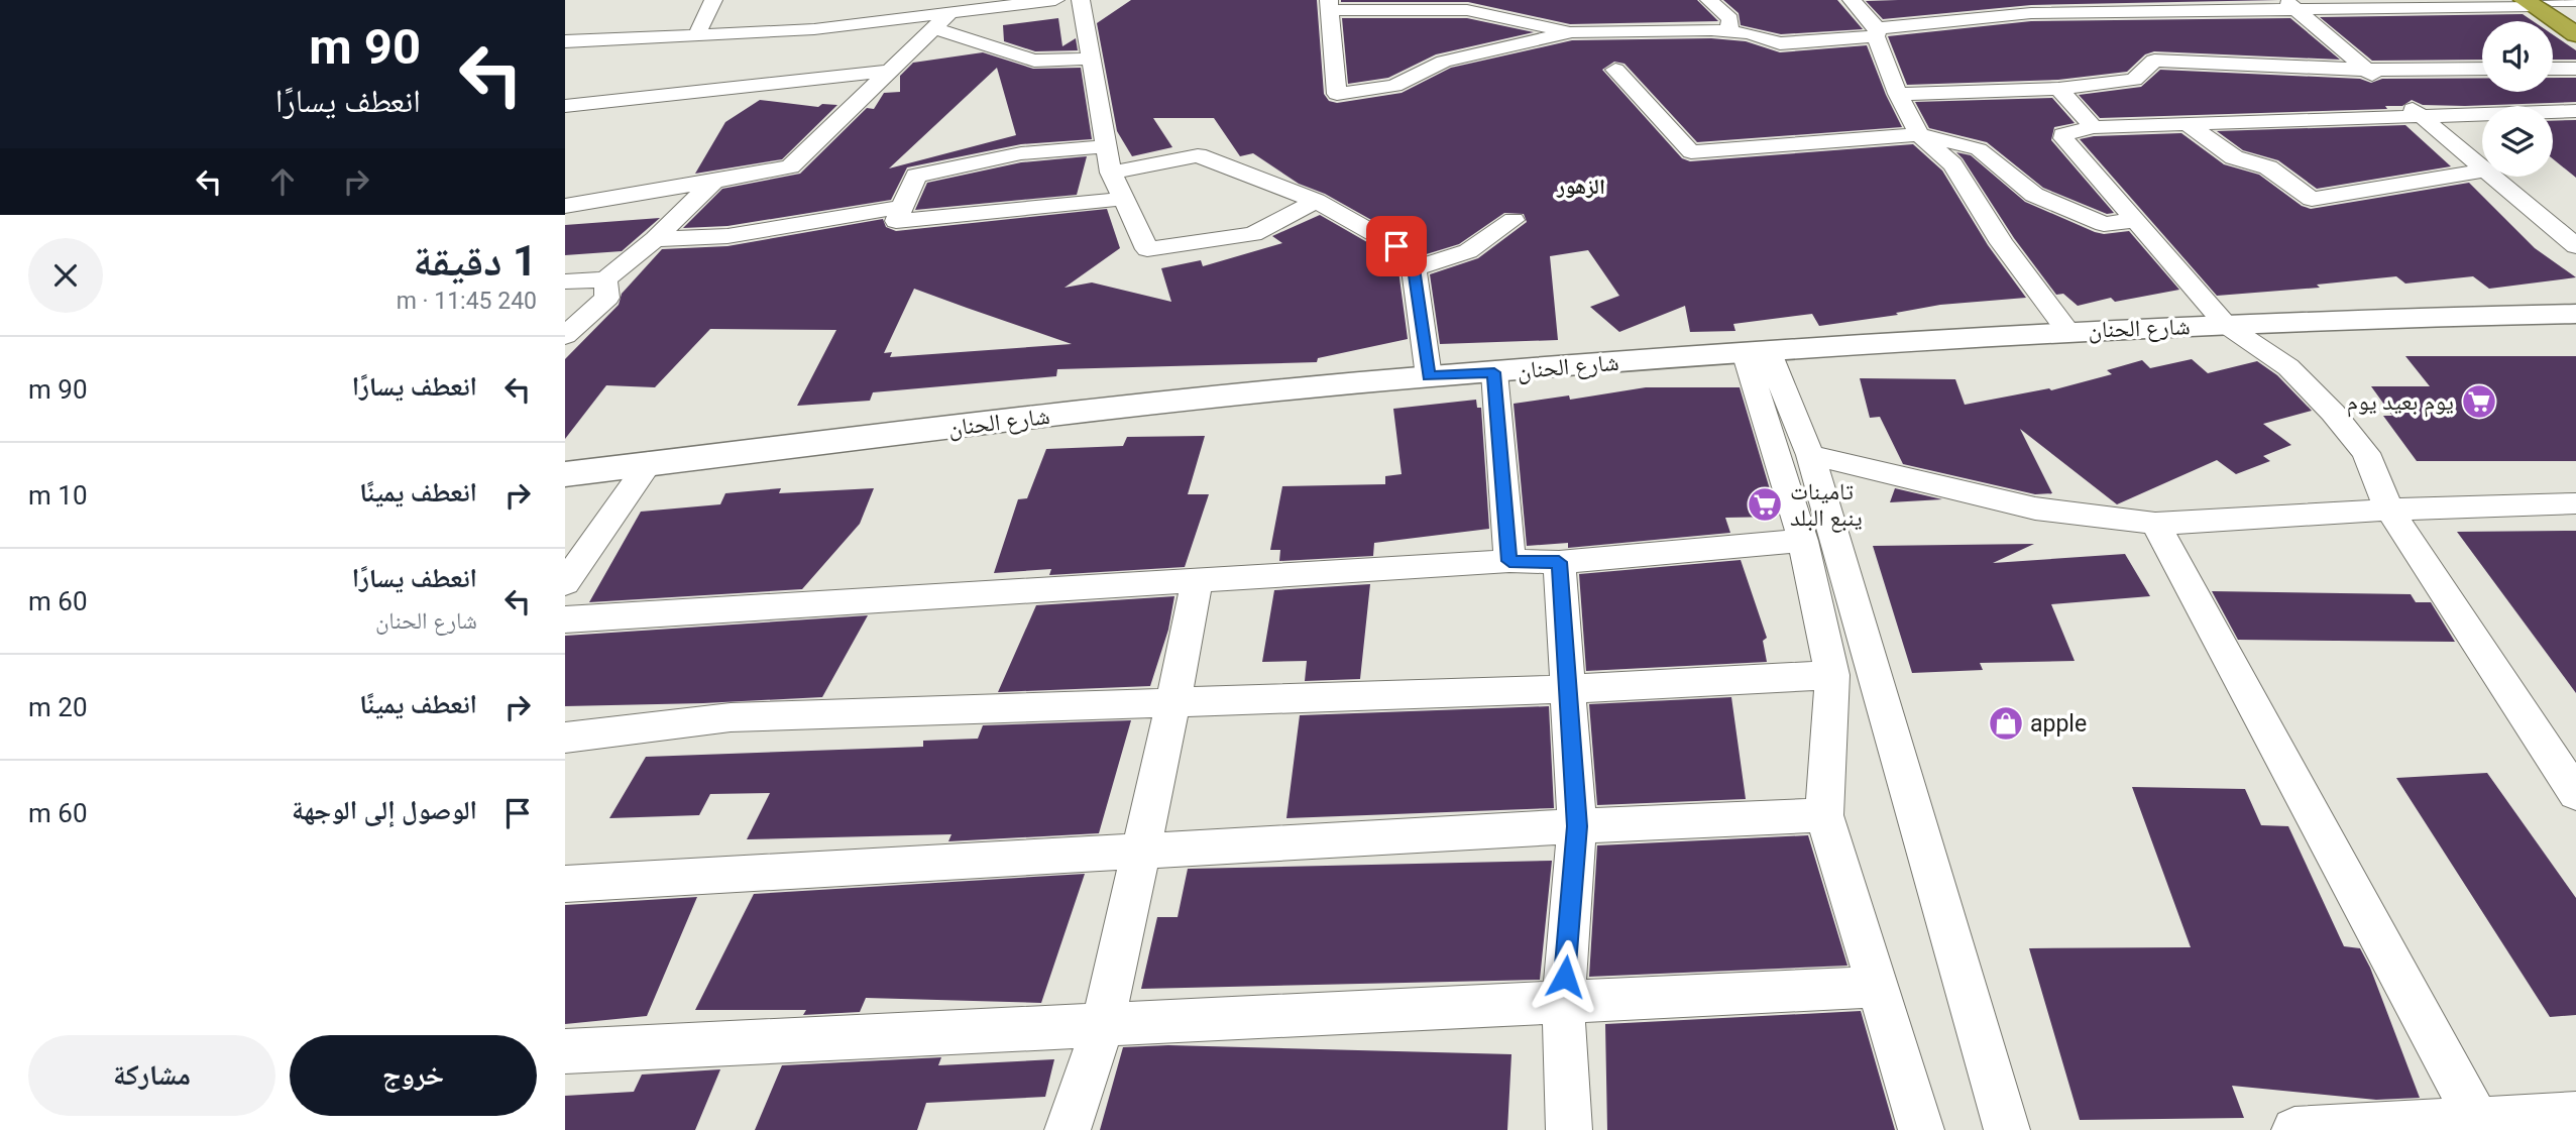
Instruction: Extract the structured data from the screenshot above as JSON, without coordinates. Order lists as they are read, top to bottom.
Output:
{
  "streets": {
    "main road": ["شارع الحنان"]
  },
  "districts": ["الزهور"],
  "places": {
    "supermarket": ["يوم بعيد يوم", "تامينات ينبع البلد"],
    "shop": ["apple"]
  },
  "page": {
    "turn": ["90 m", "انعطف يسارًا"],
    "heading": ["1 دقيقة", "240 m · 11:45"],
    "list": [
      {
        "name": "انعطف يسارًا",
        "value": "90 m"
      },
      {
        "name": "انعطف يمينًا",
        "value": "10 m"
      },
      {
        "name": "انعطف يسارًا",
        "note": "شارع الحنان",
        "value": "60 m"
      },
      {
        "name": "انعطف يمينًا",
        "value": "20 m"
      },
      {
        "name": "الوصول إلى الوجهة",
        "value": "60 m"
      }
    ],
    "buttons": ["خروج", "مشاركة"]
  }
}
